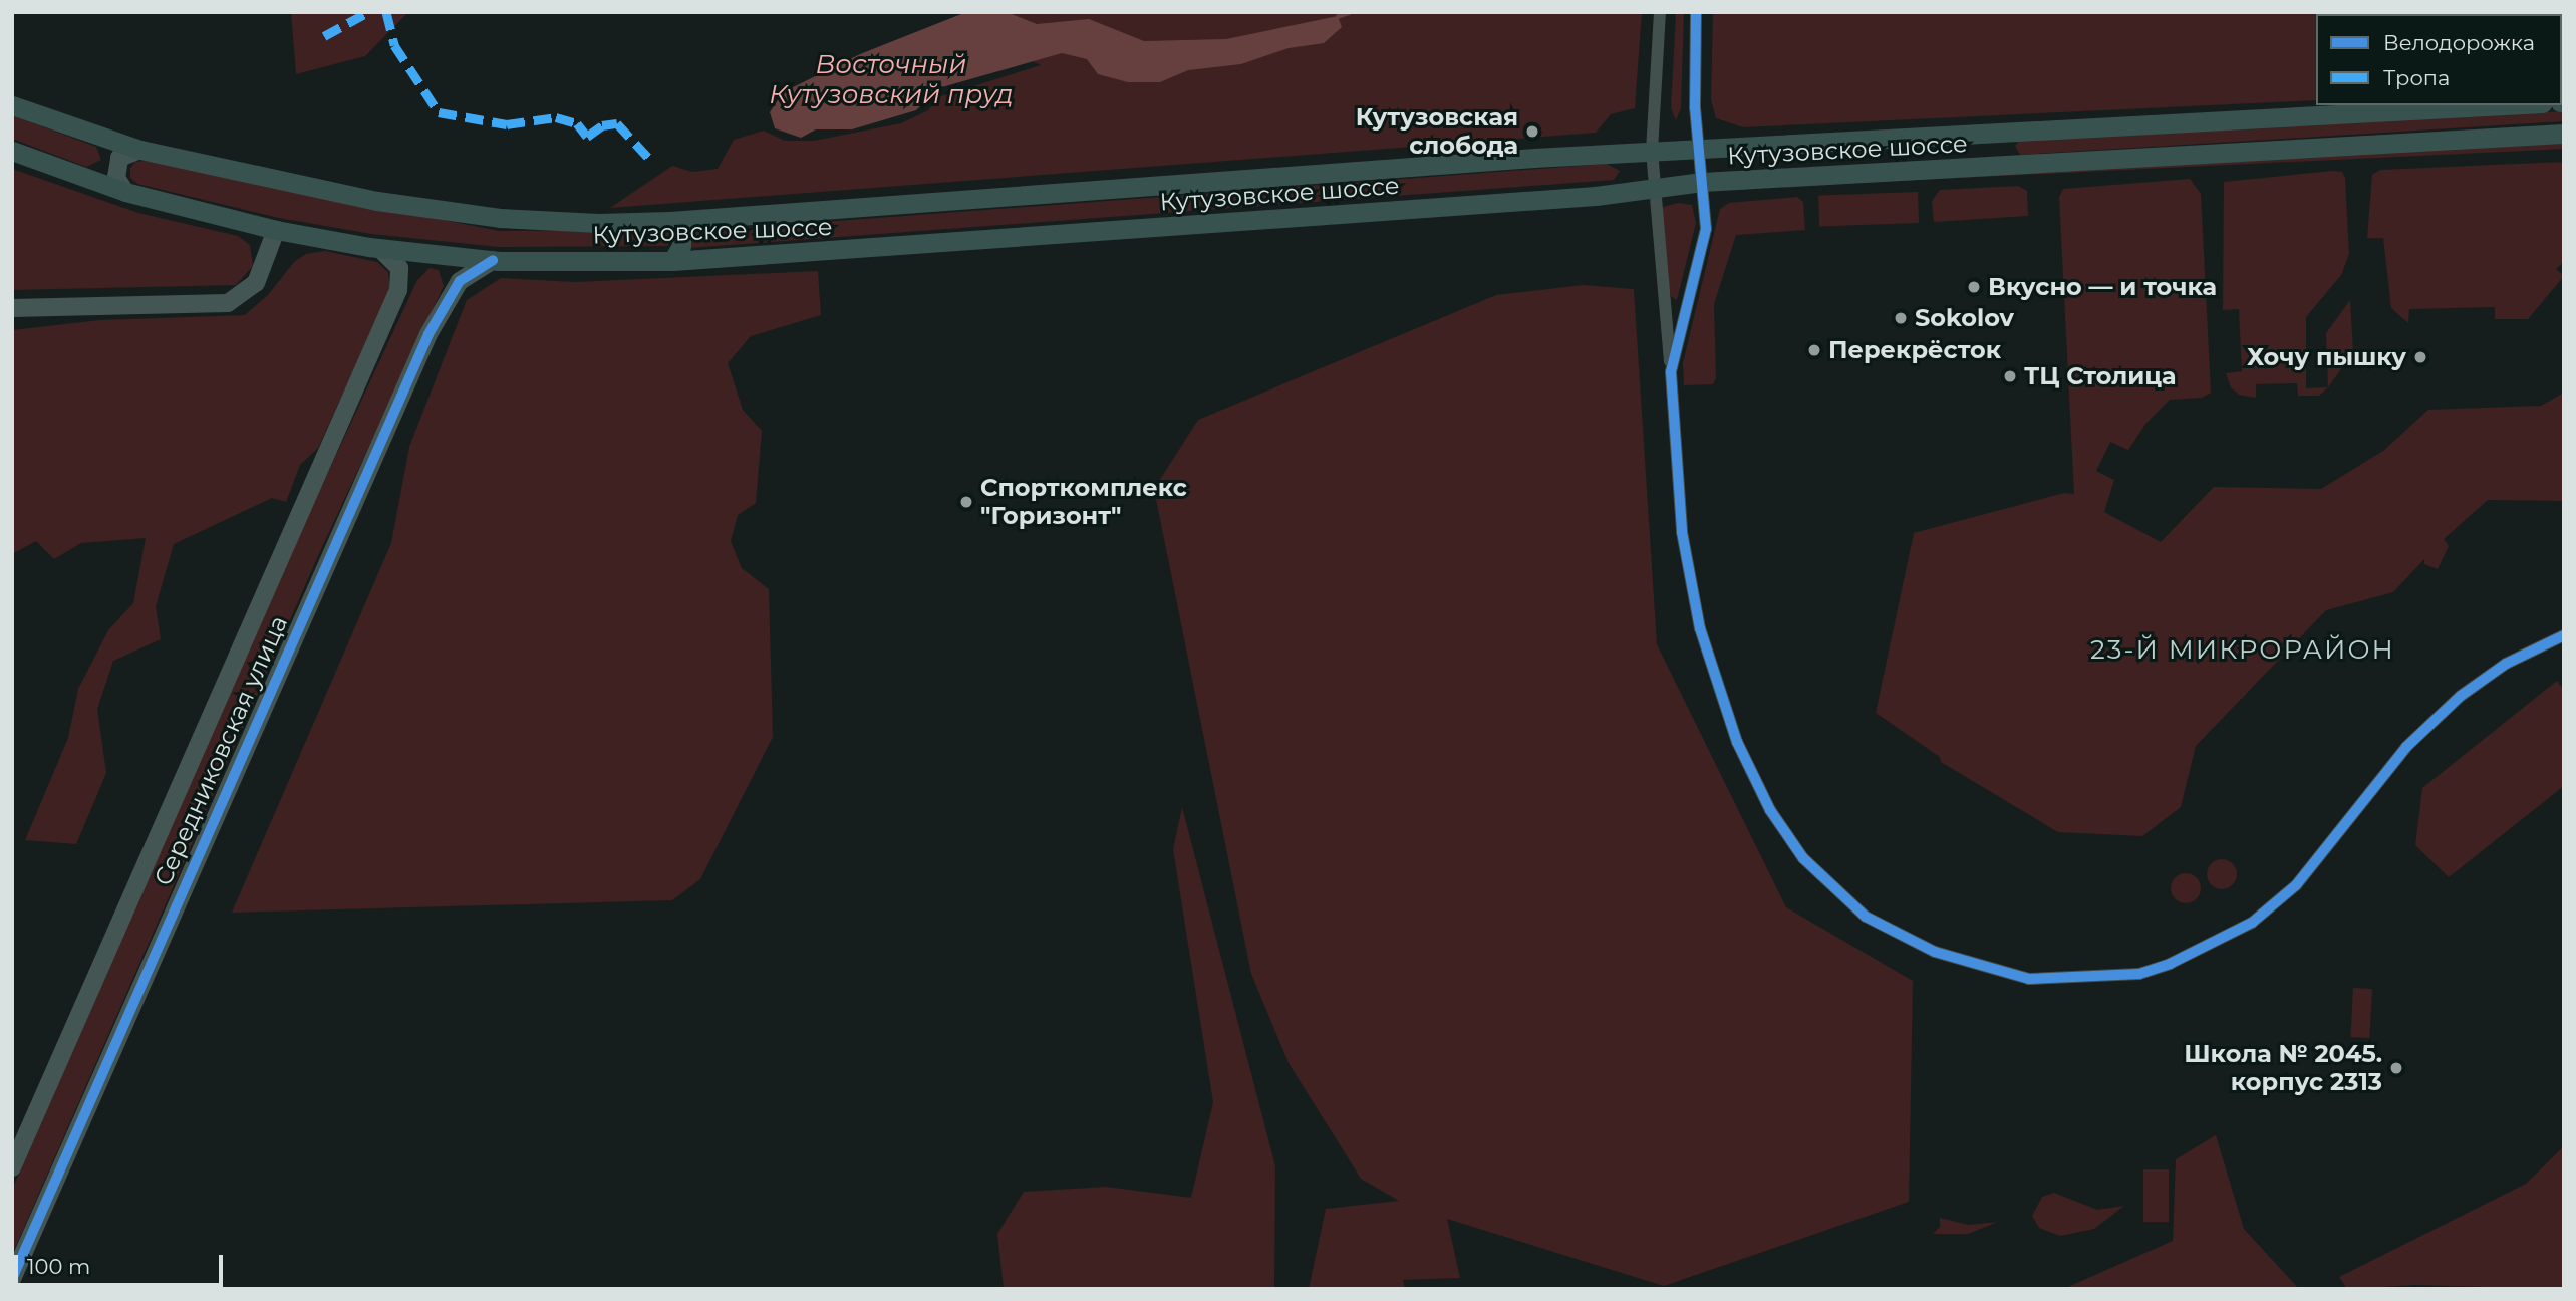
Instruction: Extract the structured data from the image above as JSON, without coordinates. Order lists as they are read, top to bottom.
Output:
{
  "streets": {
    "main road": ["Кутузовское шоссе"],
    "street": ["Середниковская улица"]
  },
  "crossings": [
    ["Кутузовское шоссе", "Середниковская улица"]
  ],
  "districts": ["23-Й МИКРОРАЙОН"],
  "water": ["Восточный Кутузовский пруд"],
  "places": [
    "Кутузовская слобода",
    "Вкусно — и точка",
    "Sokolov",
    "Перекрёсток",
    "Хочу пышку",
    "ТЦ Столица",
    "Спорткомплекс \"Горизонт\"",
    "Школа № 2045. корпус 2313"
  ],
  "legend": ["Велодорожка", "Тропа"],
  "scale_bar": "100 m"
}
